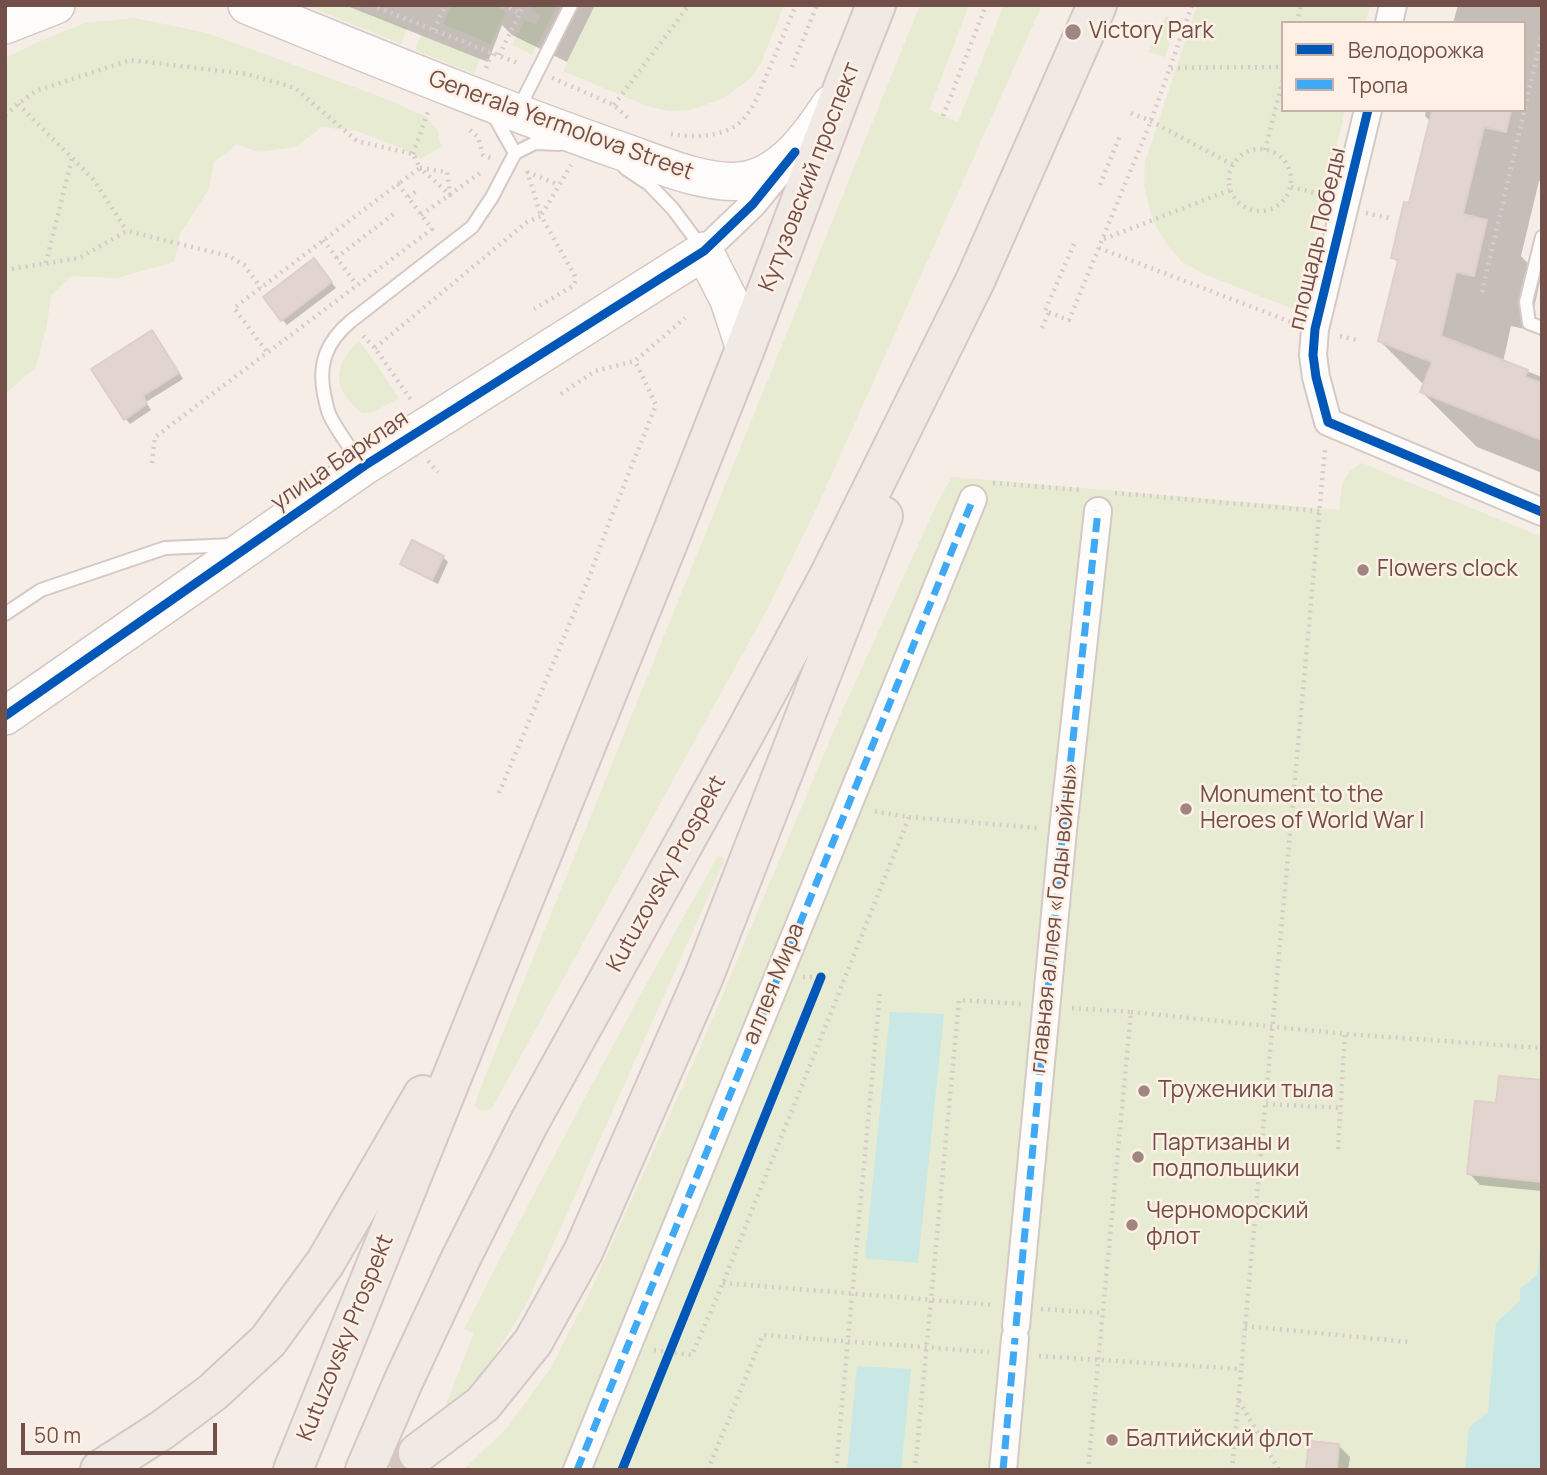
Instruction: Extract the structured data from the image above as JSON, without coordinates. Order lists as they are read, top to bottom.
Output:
{
  "streets": {
    "main road": ["Кутузовский проспект", "Kutuzovsky Prospekt"],
    "street": [
      "Generala Yermolova Street",
      "площадь Победы",
      "улица Барклая",
      "главная аллея «Годы войны»",
      "аллея Мира"
    ]
  },
  "crossings": [
    ["Generala Yermolova Street", "Кутузовский проспект"],
    ["Кутузовский проспект", "Kutuzovsky Prospekt"]
  ],
  "places": [
    "Victory Park",
    "Flowers clock",
    "Monument to the Heroes of World War I",
    "Труженики тыла",
    "Партизаны и подпольщики",
    "Черноморский флот",
    "Балтийский флот"
  ],
  "legend": ["Велодорожка", "Тропа"],
  "scale_bar": "50 m"
}
